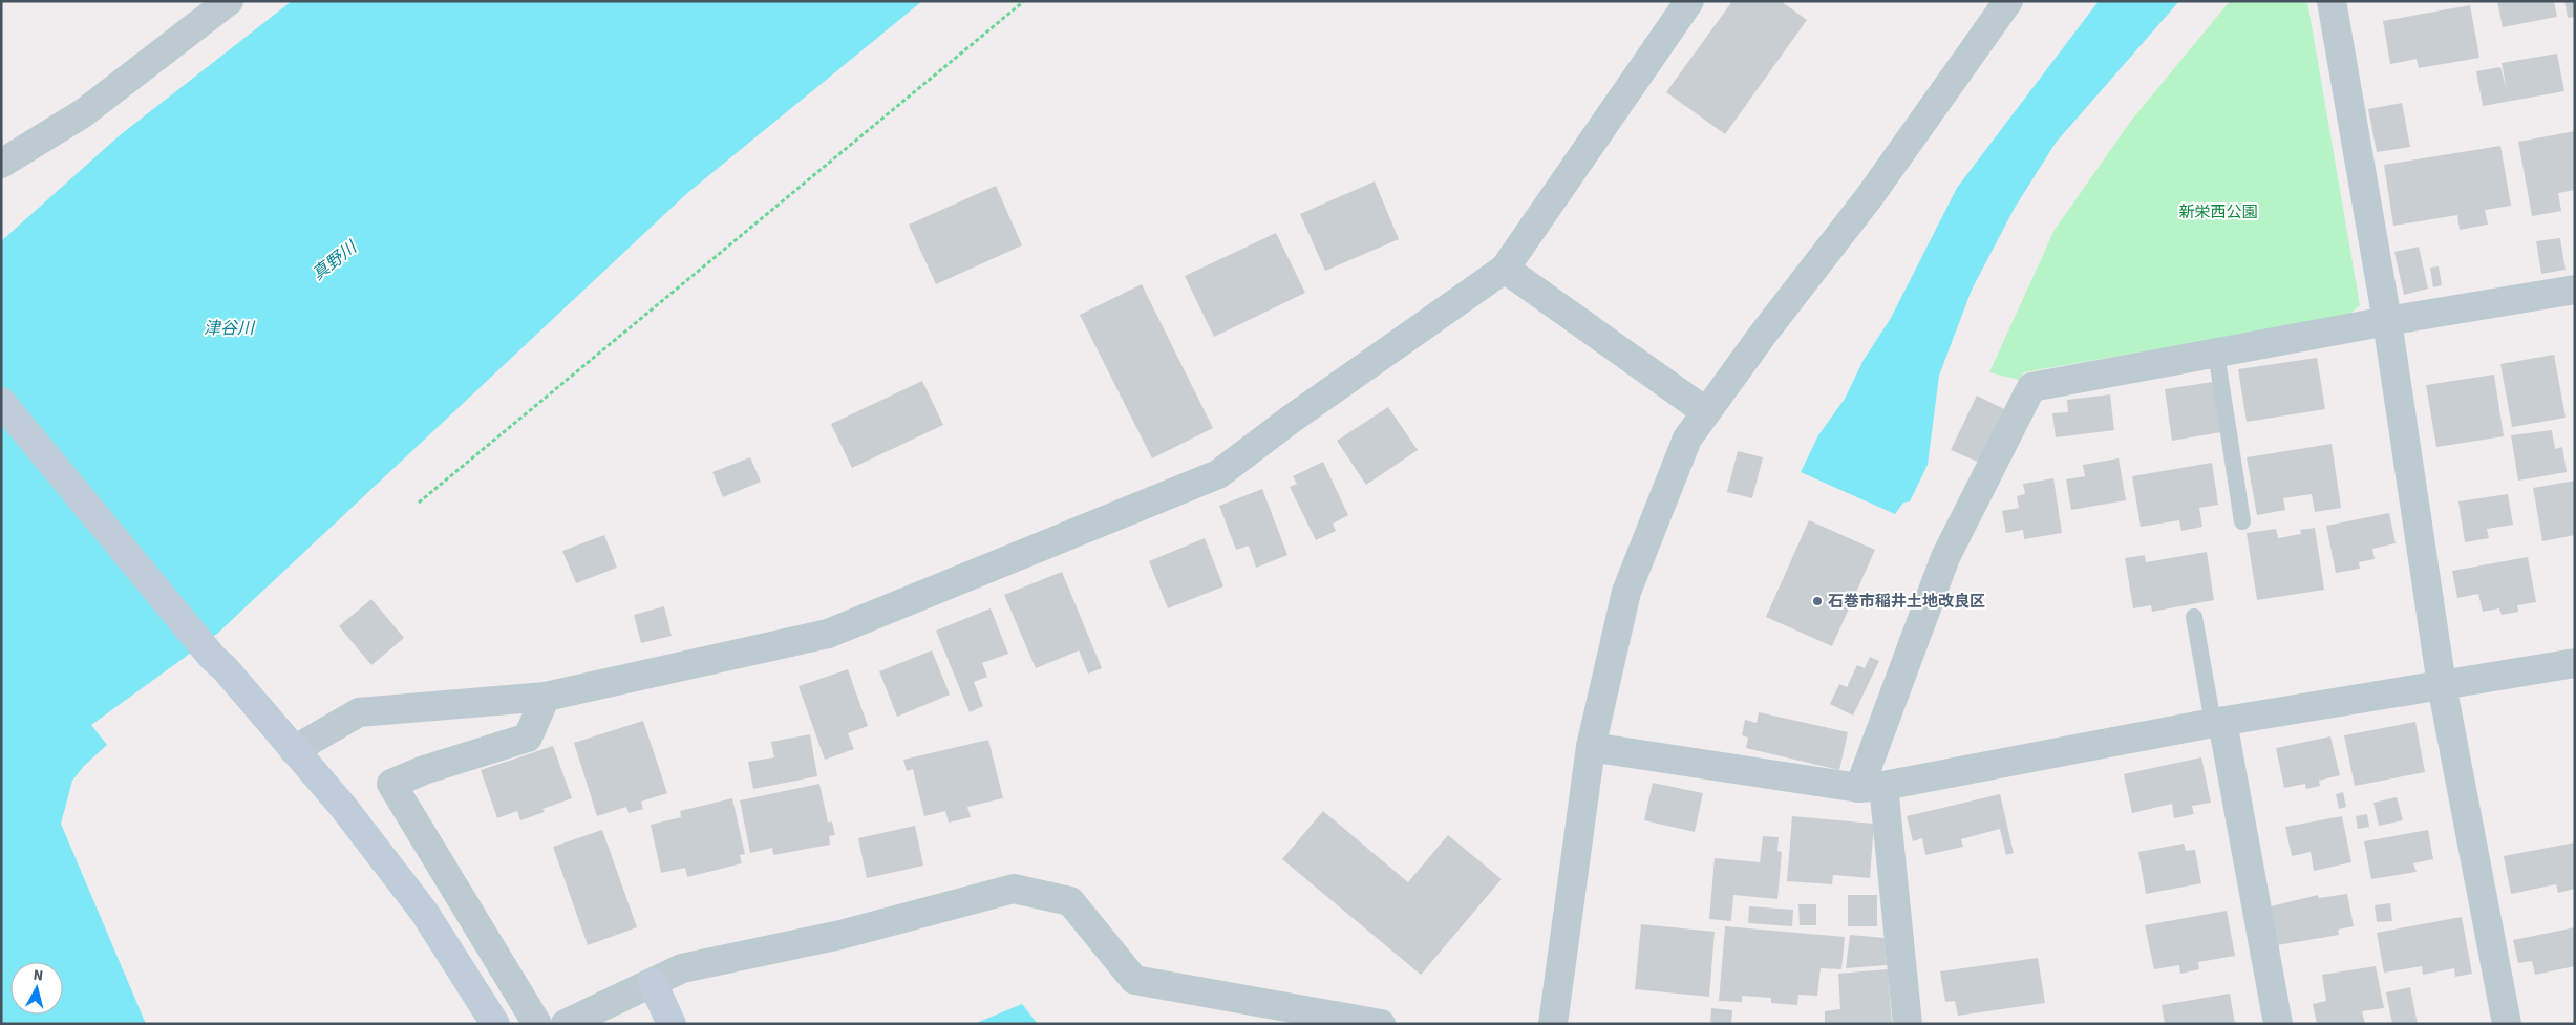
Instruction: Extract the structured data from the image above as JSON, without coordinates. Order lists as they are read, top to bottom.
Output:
{
  "water": ["真野川", "津谷川"],
  "parks": ["新栄西公園"],
  "places": ["石巻市稲井土地改良区"],
  "north": "top"
}
